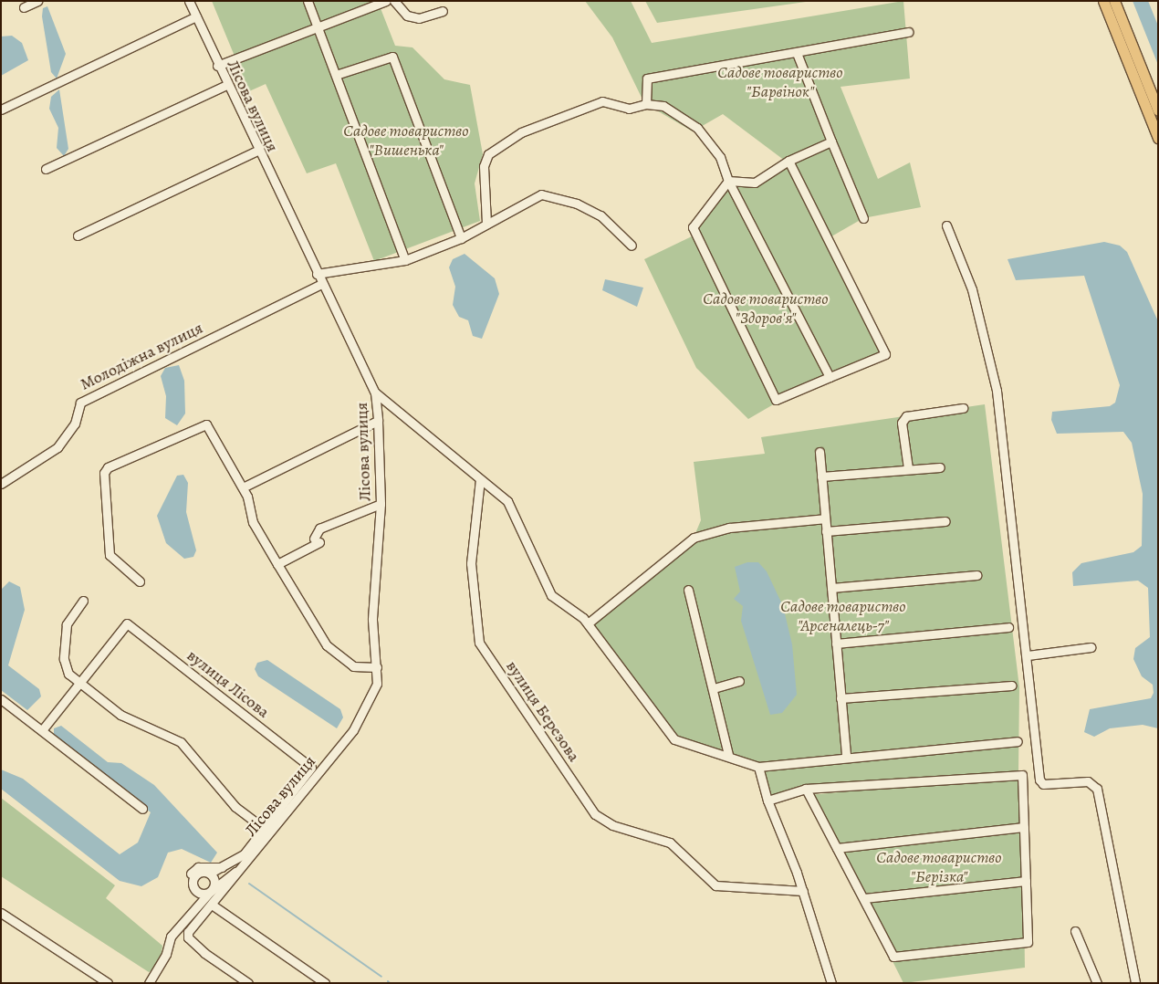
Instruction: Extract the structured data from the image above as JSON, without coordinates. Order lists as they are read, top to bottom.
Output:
{
  "streets": {
    "street": [
      "Лісова вулиця",
      "Молодіжна вулиця",
      "вулиця Лісова",
      "вулиця Березова"
    ]
  },
  "crossings": [
    ["Лісова вулиця", "Молодіжна вулиця"]
  ],
  "parks": [
    "Садове товариство \"Барвінок\"",
    "Садове товариство \"Вишенька\"",
    "Садове товариство \"Здоров'я\"",
    "Садове товариство \"Арсеналець-7\"",
    "Садове товариство \"Берізка\""
  ]
}
